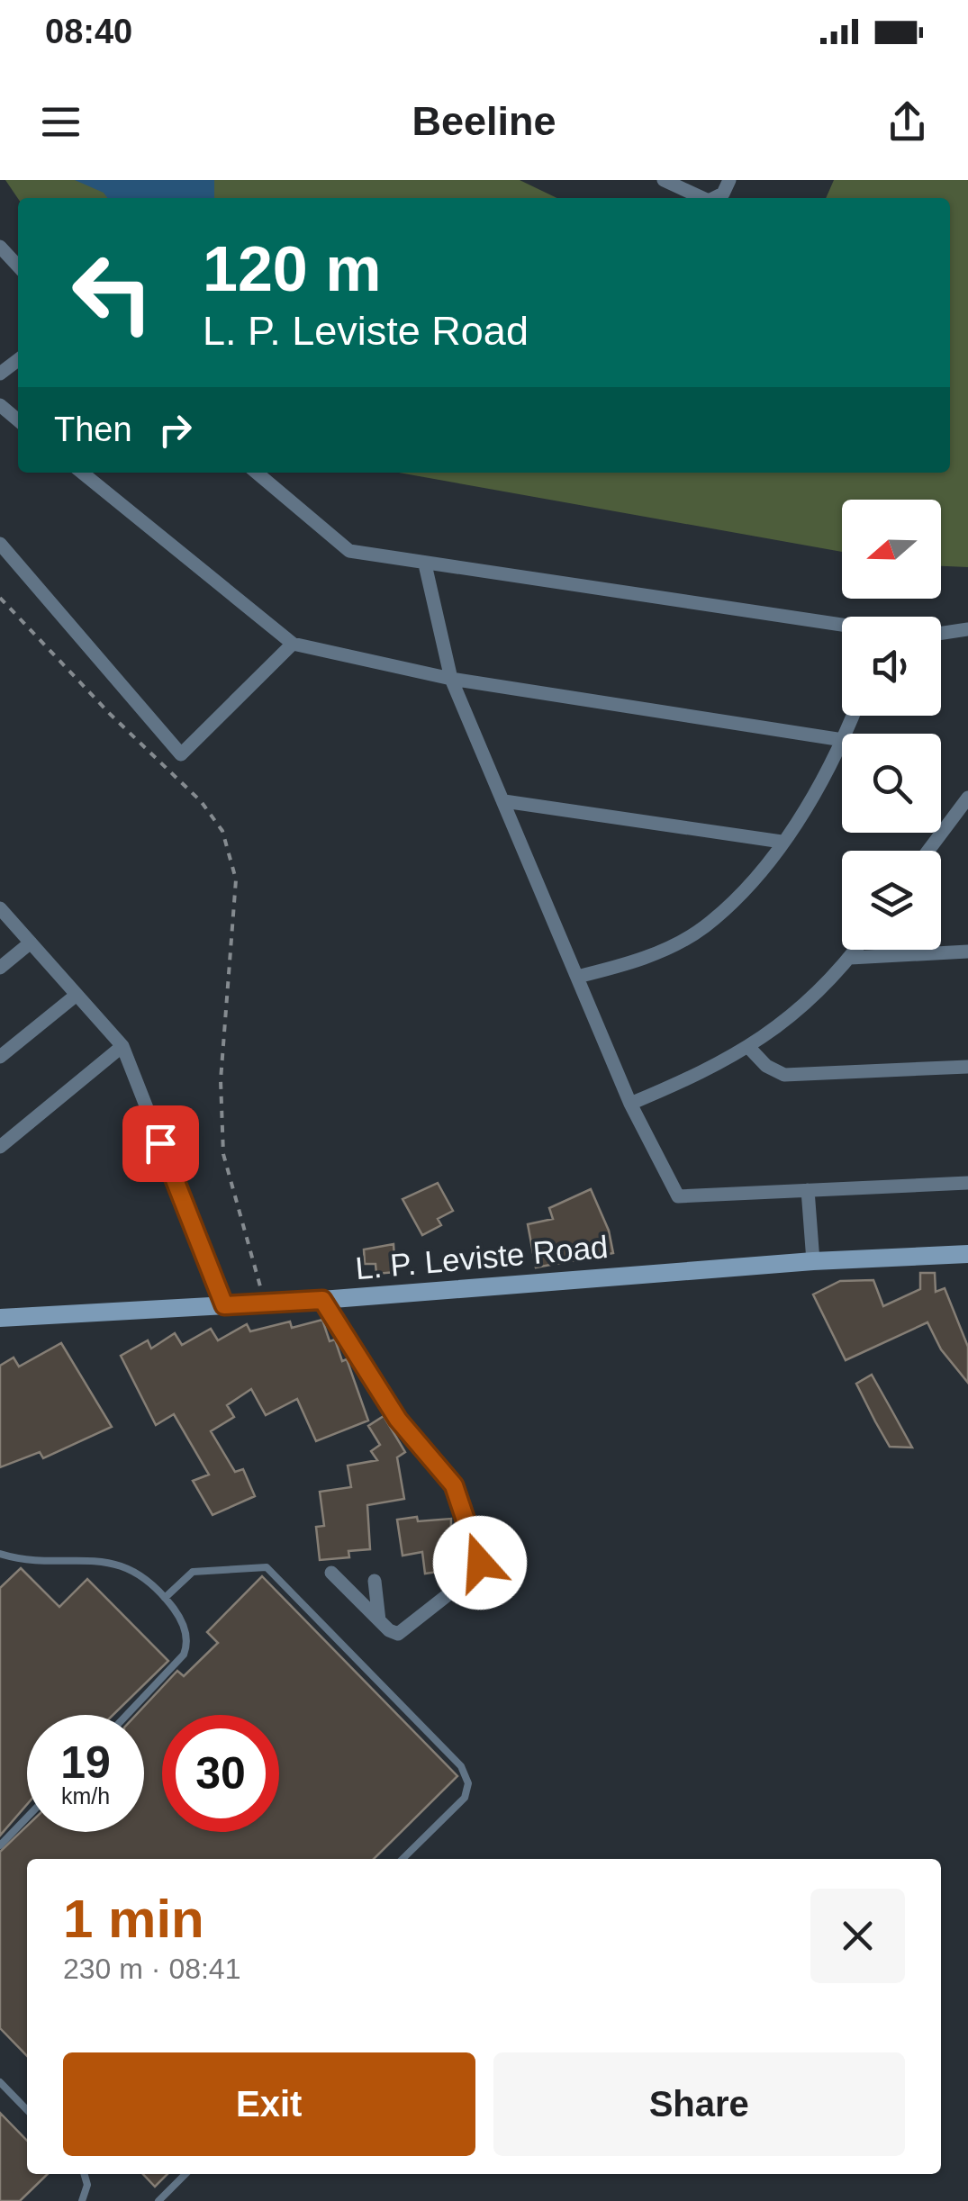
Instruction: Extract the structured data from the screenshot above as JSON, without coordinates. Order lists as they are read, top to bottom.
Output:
{
  "streets": {
    "main road": ["L. P. Leviste Road"]
  },
  "north": "left",
  "page": {
    "status": "08:40",
    "header": "Beeline",
    "turn": ["120 m", "L. P. Leviste Road"],
    "then": "Then",
    "speed": "19 km/h",
    "limit": "30",
    "heading": ["1 min", "230 m · 08:41"],
    "buttons": ["Exit", "Share"]
  }
}
